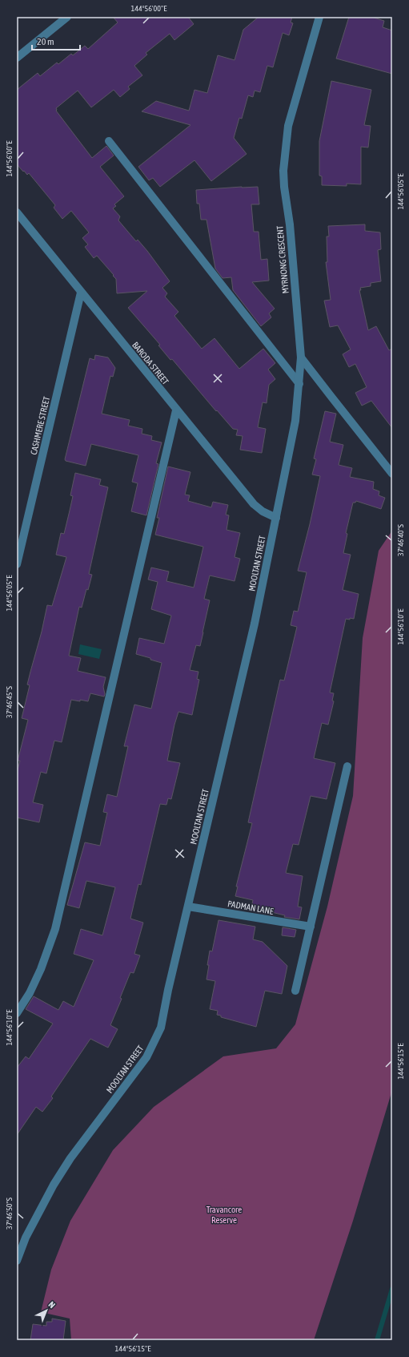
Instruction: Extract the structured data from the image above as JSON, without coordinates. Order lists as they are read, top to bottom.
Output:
{
  "streets": {
    "street": [
      "MYRNONG CRESCENT",
      "BARODA STREET",
      "CASHMERE STREET",
      "MOOLTAN STREET",
      "PADMAN LANE"
    ]
  },
  "crossings": [
    ["MYRNONG CRESCENT", "MOOLTAN STREET"],
    ["BARODA STREET", "CASHMERE STREET"],
    ["BARODA STREET", "MOOLTAN STREET"],
    ["MOOLTAN STREET", "PADMAN LANE"]
  ],
  "parks": ["Travancore Reserve"],
  "scale_bar": "20 m",
  "north": "top right",
  "coordinates": [
    "144°56'00\"E",
    "144°56'05\"E",
    "37°46'40\"S",
    "144°56'10\"E",
    "37°46'45\"S",
    "144°56'15\"E",
    "37°46'50\"S"
  ]
}
